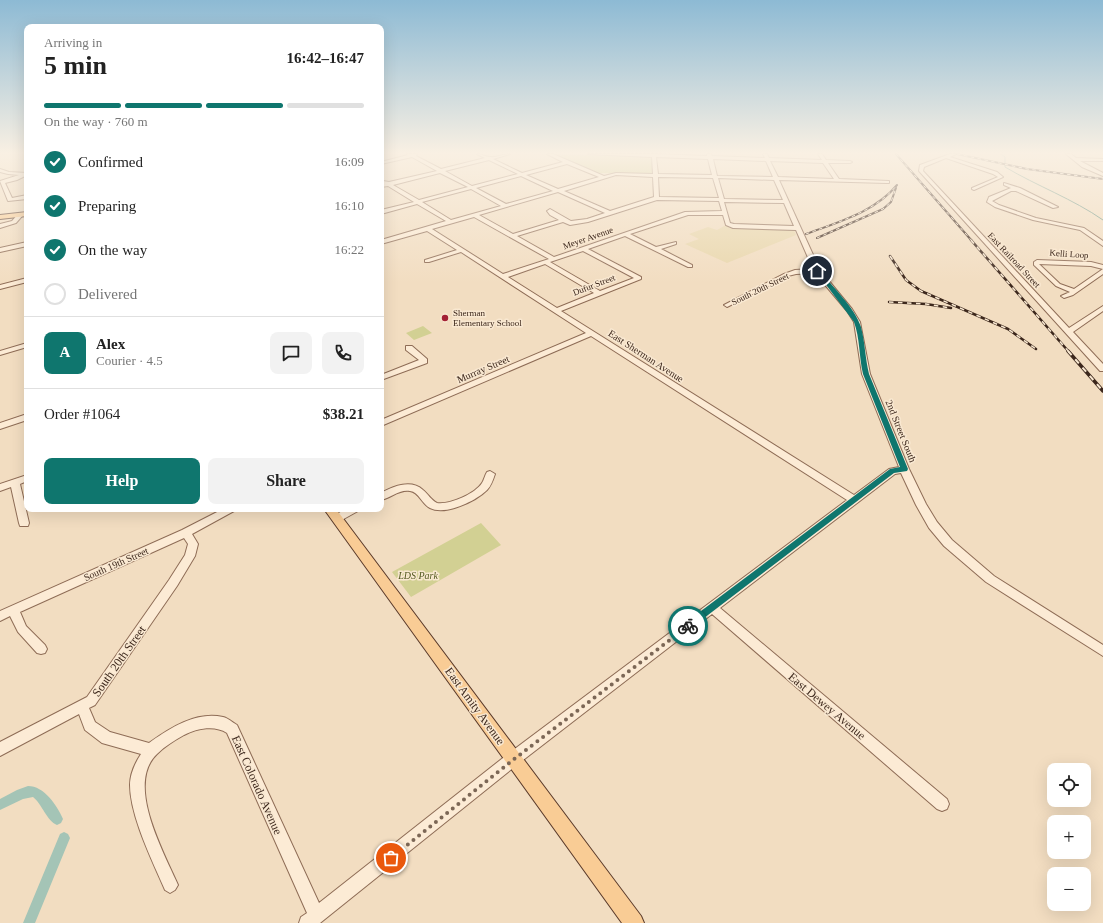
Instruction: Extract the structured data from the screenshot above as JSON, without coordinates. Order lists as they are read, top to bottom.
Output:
{
  "streets": {
    "main road": ["East Amity Avenue"],
    "street": [
      "Meyer Avenue",
      "Kelli Loop",
      "East Railroad Street",
      "Dufur Street",
      "South 20th Street",
      "East Sherman Avenue",
      "Murray Street",
      "2nd Street South",
      "South 19th Street",
      "East Dewey Avenue",
      "East Colorado Avenue"
    ]
  },
  "crossings": [
    ["Meyer Avenue", "Dufur Street"],
    ["Meyer Avenue", "East Sherman Avenue"],
    ["Dufur Street", "East Sherman Avenue"],
    ["South 20th Street", "2nd Street South"],
    ["South 20th Street", "South 19th Street"],
    ["East Sherman Avenue", "Murray Street"]
  ],
  "parks": ["LDS Park"],
  "places": ["Sherman Elementary School"],
  "page": {
    "heading": ["5 min", "Arriving in", "16:42–16:47"],
    "panel": [
      "Alex",
      "Courier · 4.5",
      "Order #1064",
      "$38.21"
    ],
    "bar": "On the way · 760 m",
    "list": [
      ["Confirmed", "16:09"],
      ["Preparing", "16:10"],
      ["On the way", "16:22"],
      "Delivered"
    ],
    "round": "A",
    "buttons": ["Help", "Share"],
    "map_buttons": ["+", "−"]
  }
}
